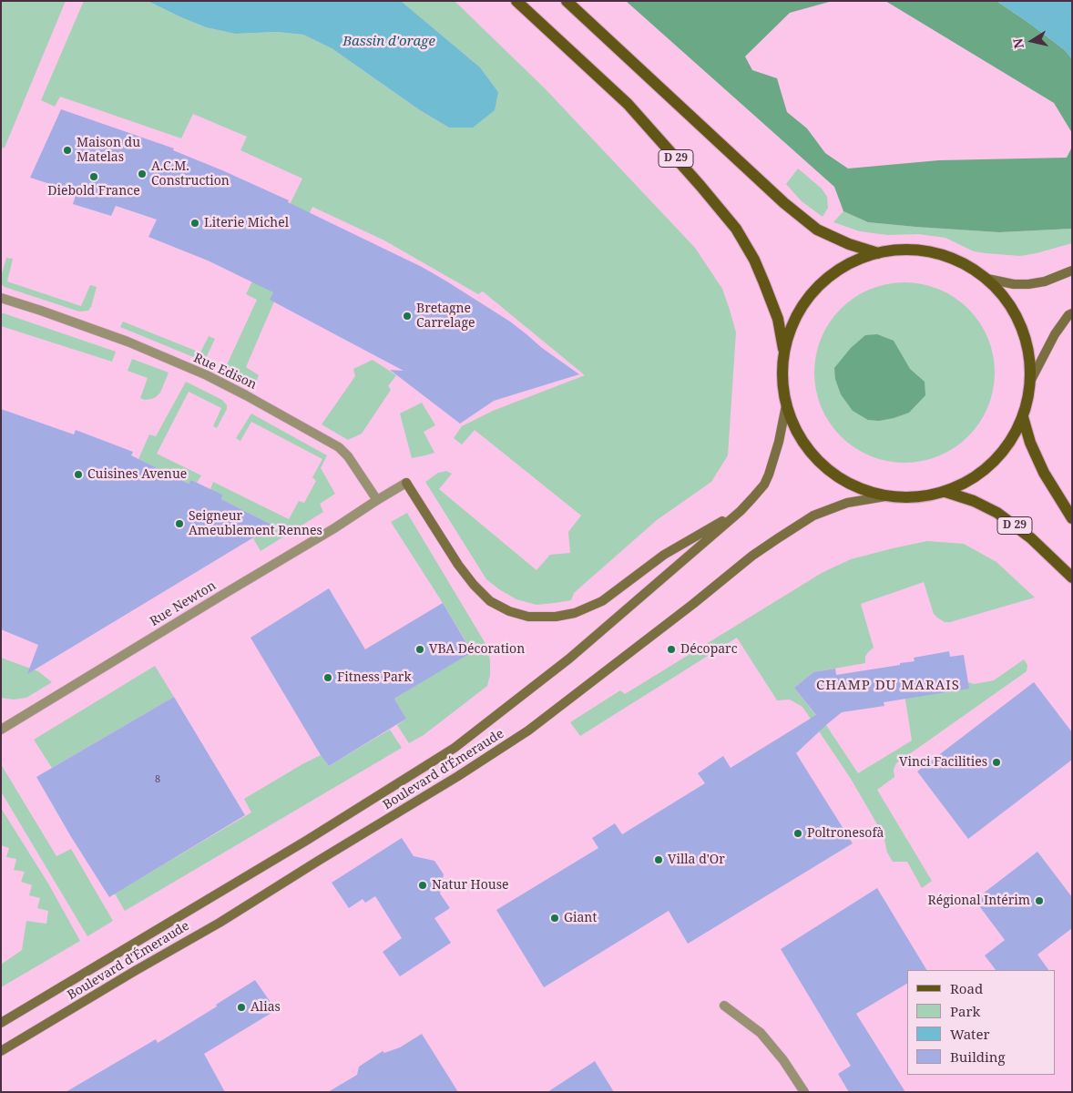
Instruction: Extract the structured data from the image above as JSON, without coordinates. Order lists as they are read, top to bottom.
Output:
{
  "streets": {
    "main road": ["D 29", "Boulevard d'Émeraude"],
    "street": ["Rue Edison", "Rue Newton"]
  },
  "crossings": [
    ["Rue Edison", "Rue Newton"]
  ],
  "districts": ["CHAMP DU MARAIS"],
  "water": ["Bassin d'orage"],
  "places": [
    "Maison du Matelas",
    "A.C.M. Construction",
    "Diebold France",
    "Literie Michel",
    "Bretagne Carrelage",
    "Cuisines Avenue",
    "Seigneur Ameublement Rennes",
    "VBA Décoration",
    "Décoparc",
    "Fitness Park",
    "Vinci Facilities",
    "Poltronesofà",
    "Villa d'Or",
    "Natur House",
    "Régional Intérim",
    "Giant",
    "Alias"
  ],
  "house_numbers": ["8"],
  "legend": [
    "Road",
    "Park",
    "Water",
    "Building"
  ],
  "north": "left"
}
